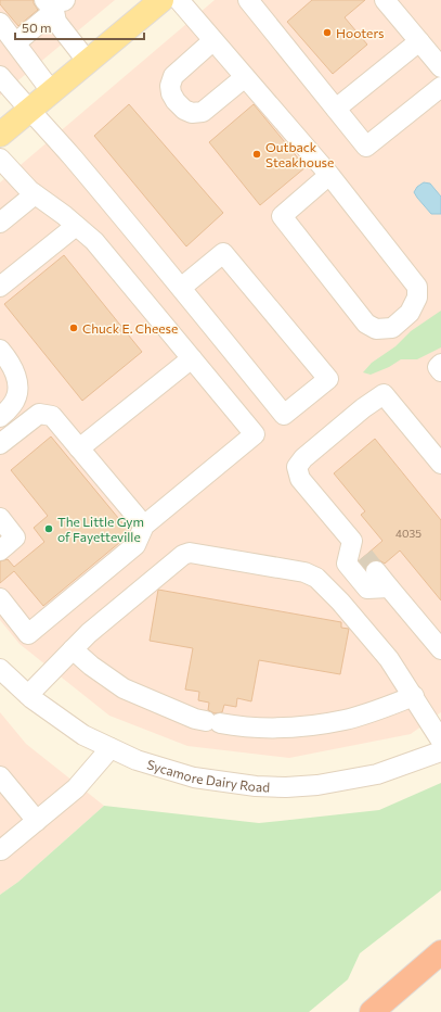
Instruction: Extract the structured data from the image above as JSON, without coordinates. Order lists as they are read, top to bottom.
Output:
{
  "streets": {
    "street": ["Sycamore Dairy Road"]
  },
  "places": [
    "Hooters",
    "Outback Steakhouse",
    "Chuck E. Cheese",
    "The Little Gym of Fayetteville"
  ],
  "house_numbers": ["4035"],
  "scale_bar": "50 m"
}
